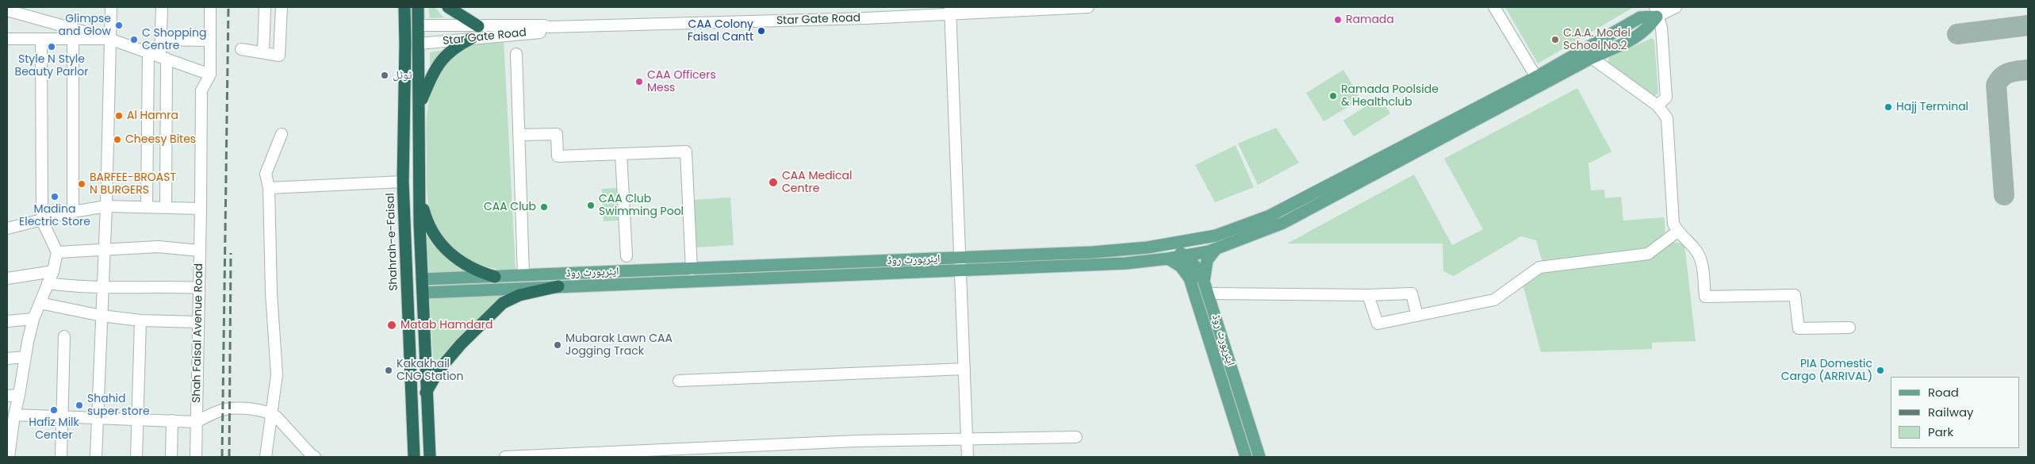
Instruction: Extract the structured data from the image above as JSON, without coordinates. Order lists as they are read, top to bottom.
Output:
{
  "streets": {
    "highway": ["Shahrah-e-Faisal"],
    "main road": ["ایئرپورٹ روڈ"],
    "street": ["Star Gate Road", "Shah Faisal Avenue Road"]
  },
  "places": [
    "Ramada",
    "Glimpse and Glow",
    "CAA Colony Faisal Cantt",
    "C Shopping Centre",
    "C.A.A. Model School No.2",
    "Style N Style Beauty Parlor",
    "ٹوٹل",
    "CAA Officers Mess",
    "Ramada Poolside & Healthclub",
    "Hajj Terminal",
    "Al Hamra",
    "Cheesy Bites",
    "CAA Medical Centre",
    "BARFEE-BROAST N BURGERS",
    "Madina Electric Store",
    "CAA Club Swimming Pool",
    "CAA Club",
    "Matab Hamdard",
    "Mubarak Lawn CAA Jogging Track",
    "Kakakhail CNG Station",
    "PIA Domestic Cargo (ARRIVAL)",
    "Shahid super store",
    "Hafiz Milk Center"
  ],
  "legend": ["Road", "Railway", "Park"]
}
